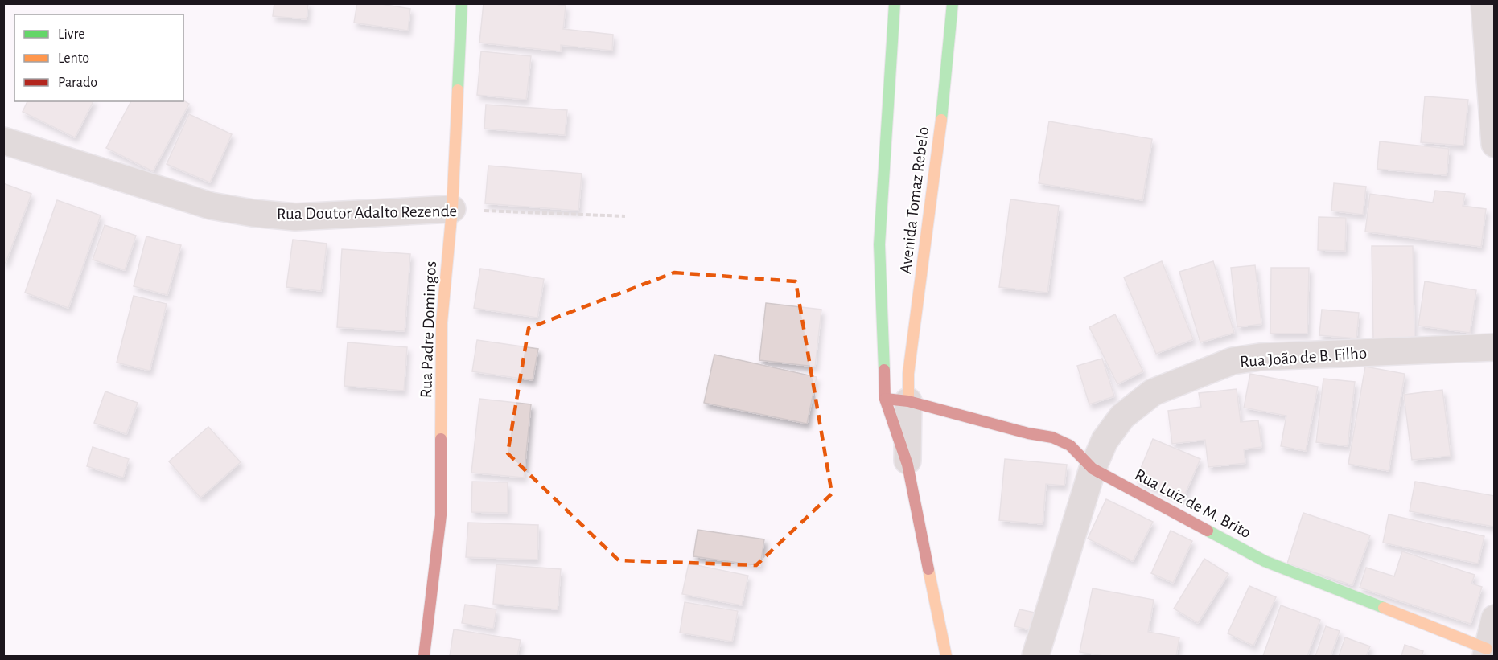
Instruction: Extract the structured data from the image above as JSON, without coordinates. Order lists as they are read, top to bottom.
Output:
{
  "streets": {
    "street": [
      "Avenida Tomaz Rebelo",
      "Rua Doutor Adalto Rezende",
      "Rua Padre Domingos",
      "Rua João de B. Filho",
      "Rua Luiz de M. Brito"
    ]
  },
  "crossings": [
    ["Avenida Tomaz Rebelo", "Rua Luiz de M. Brito"],
    ["Rua Doutor Adalto Rezende", "Rua Padre Domingos"],
    ["Rua João de B. Filho", "Rua Luiz de M. Brito"]
  ],
  "legend": ["Livre", "Lento", "Parado"]
}
